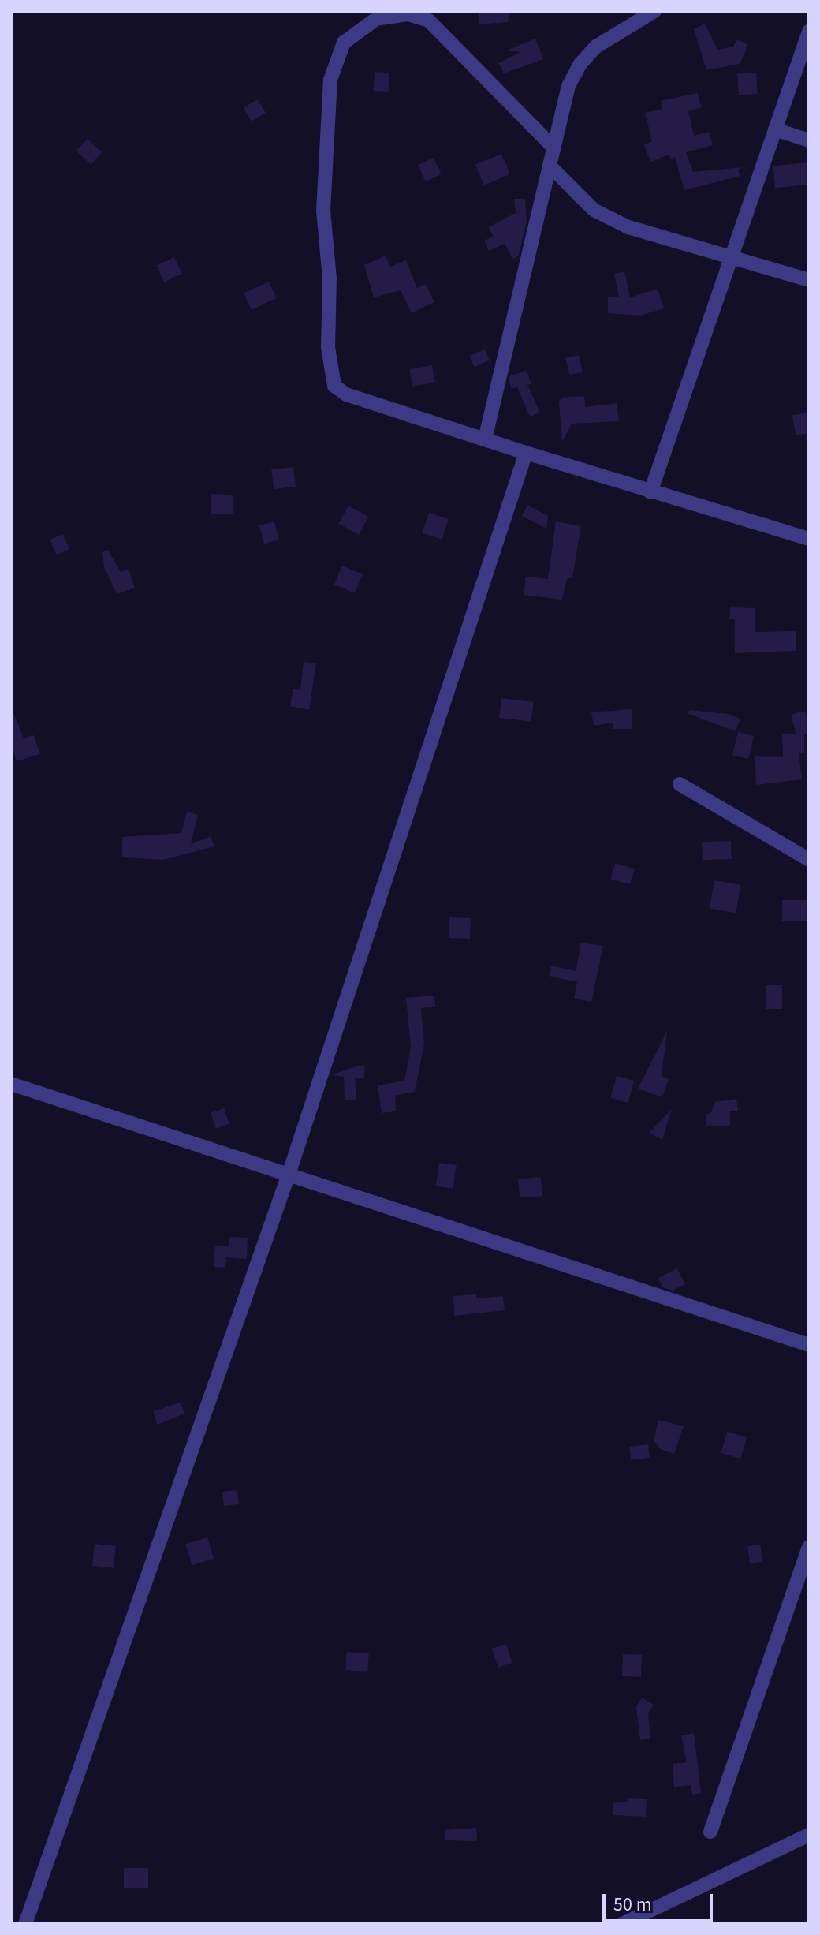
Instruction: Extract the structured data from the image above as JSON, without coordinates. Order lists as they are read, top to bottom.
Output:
{
  "scale_bar": "50 m"
}
